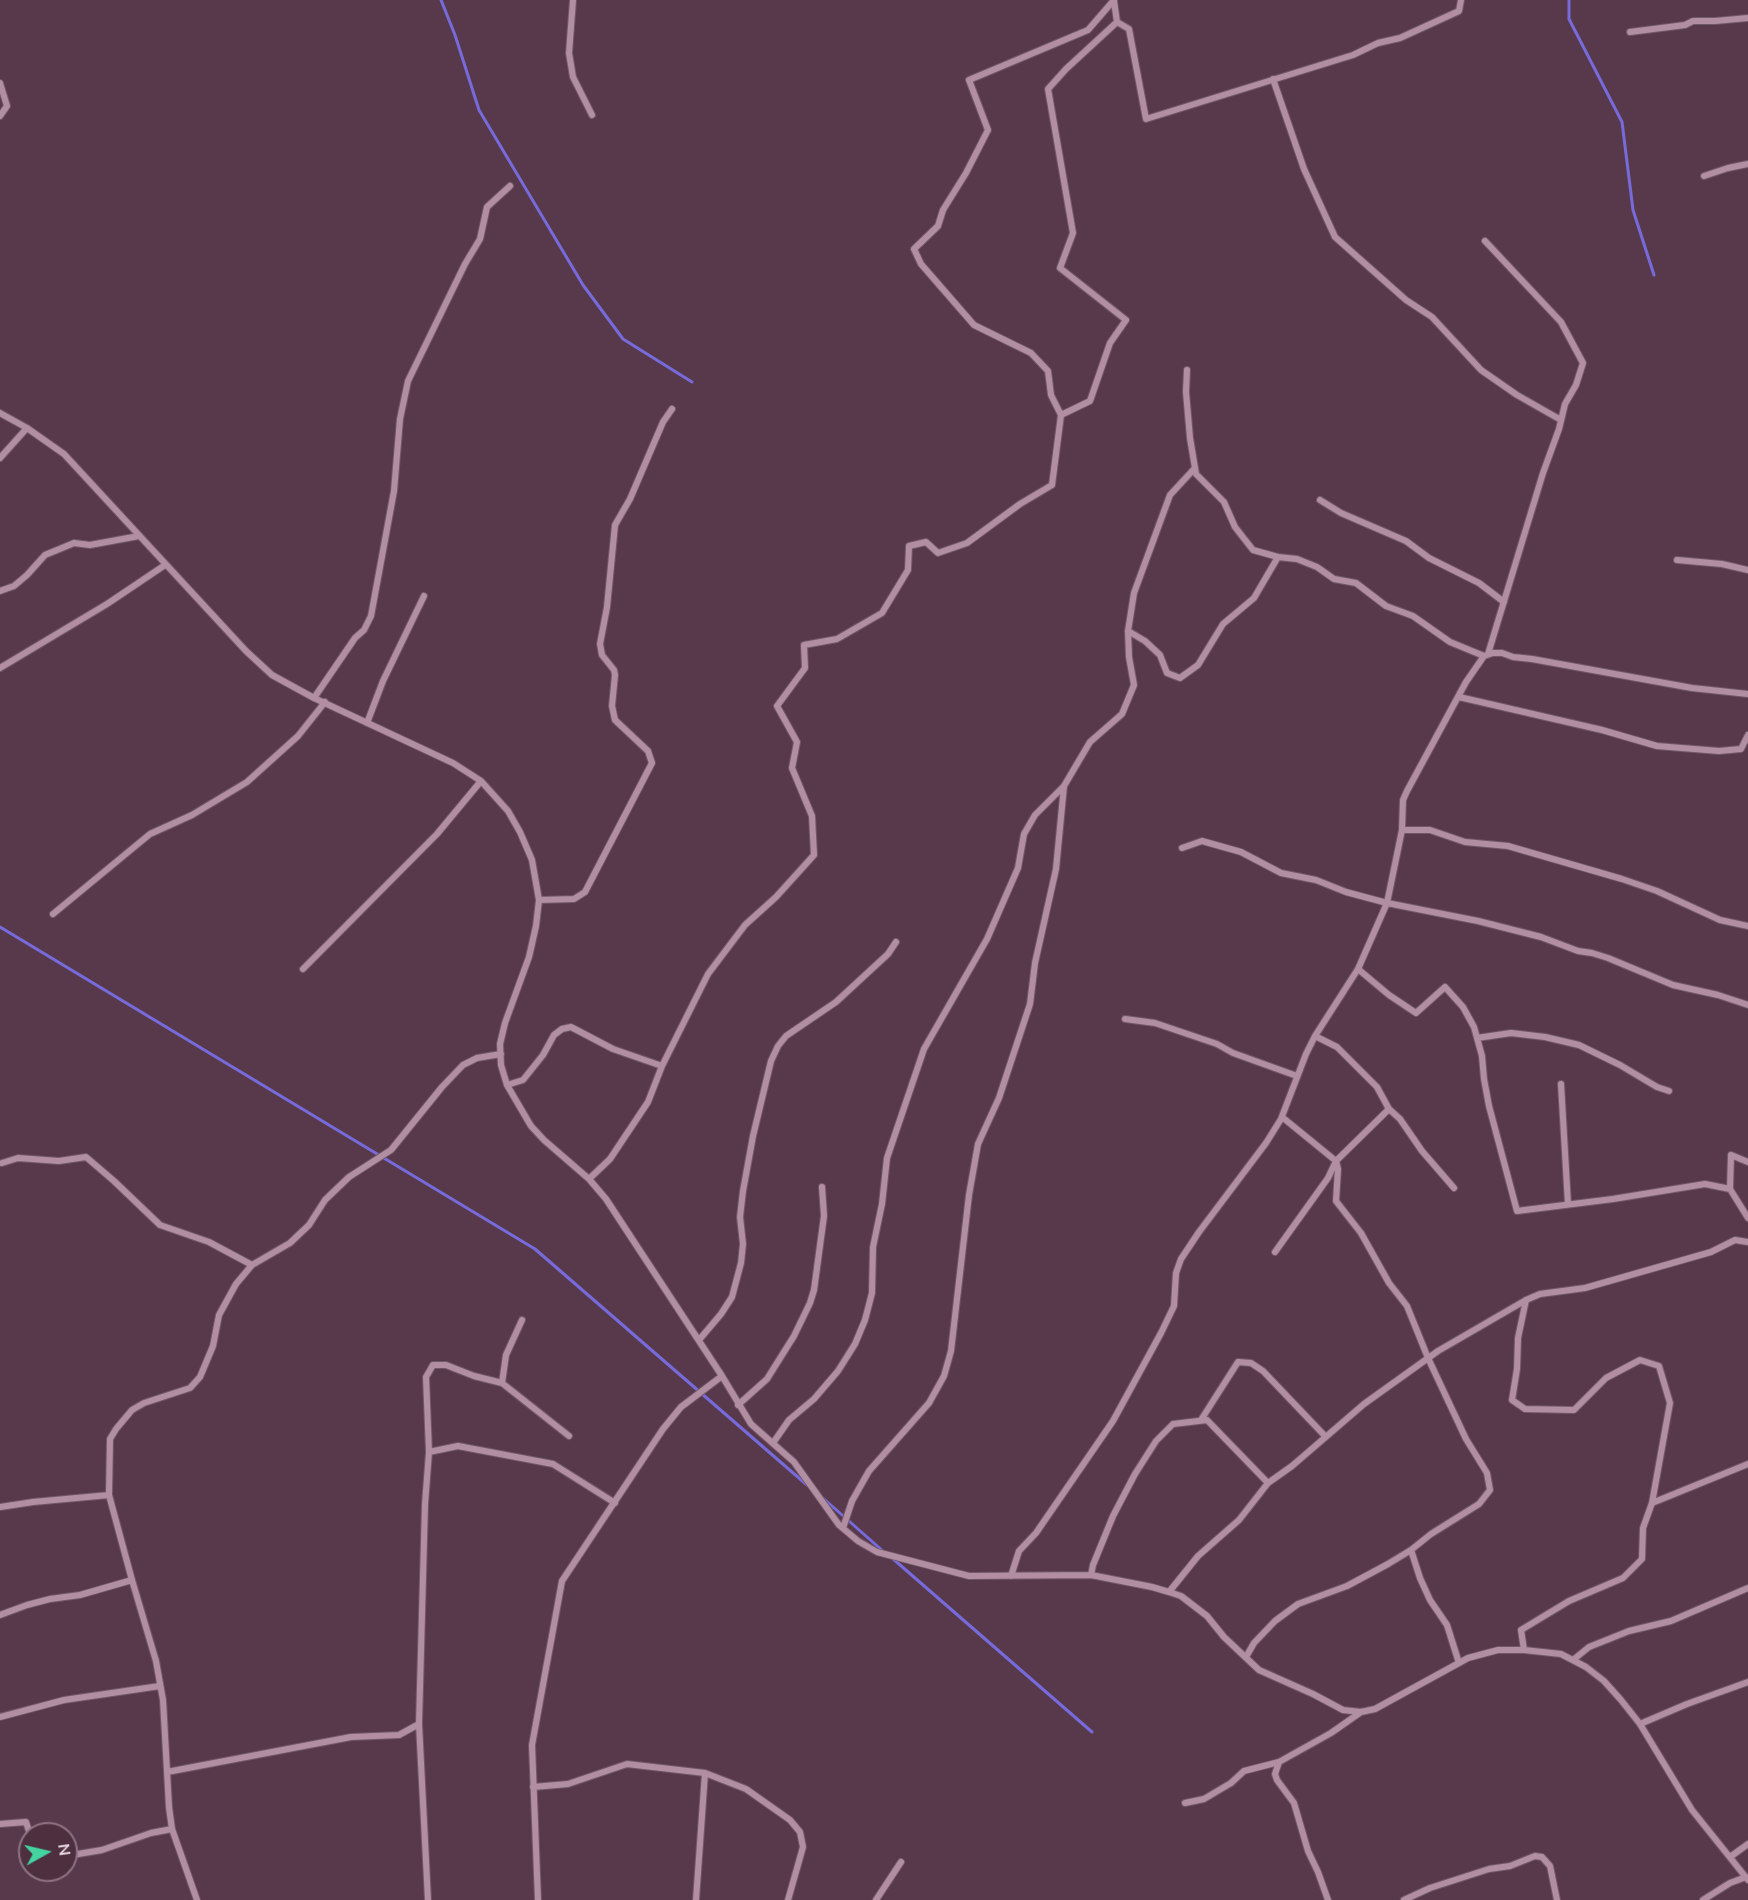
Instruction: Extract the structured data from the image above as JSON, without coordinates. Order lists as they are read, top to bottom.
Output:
{
  "north": "right"
}
